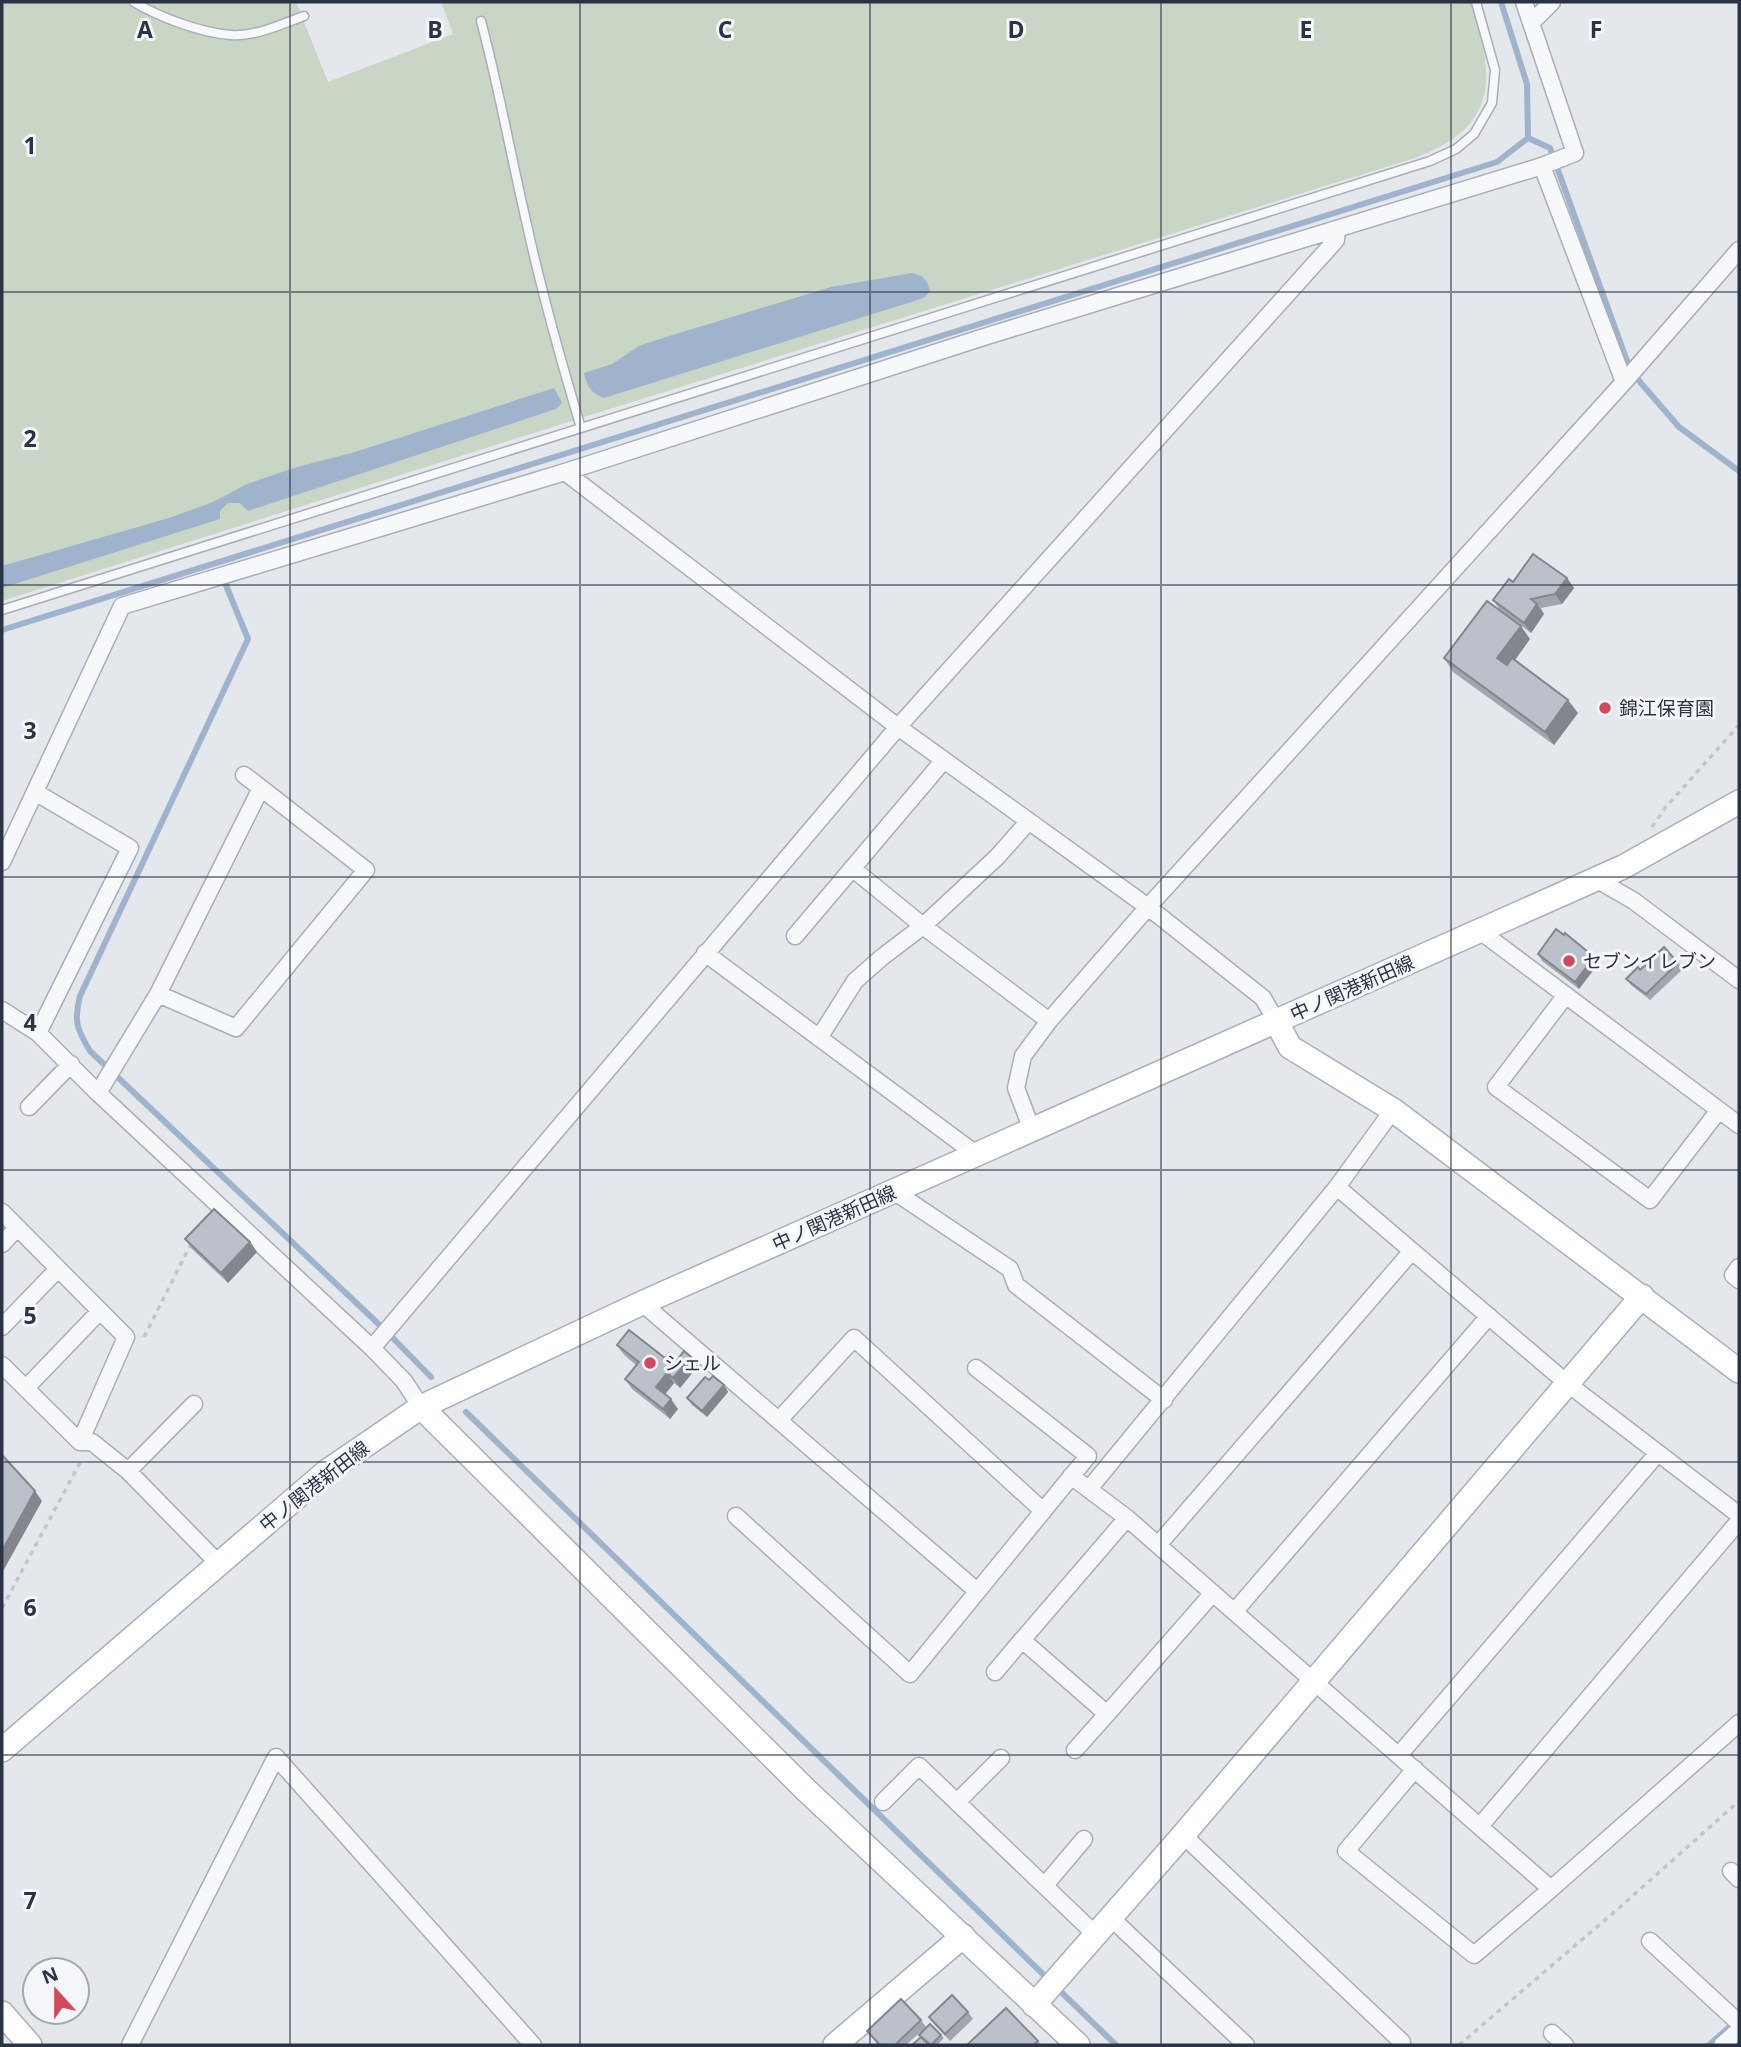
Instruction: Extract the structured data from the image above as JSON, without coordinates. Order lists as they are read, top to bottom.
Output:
{
  "streets": {
    "street": ["中ノ関港新田線"]
  },
  "places": ["錦江保育園", "セブンイレブン", "シェル"],
  "north": "top",
  "grid": {
    "columns": [
      "A",
      "B",
      "C",
      "D",
      "E",
      "F"
    ],
    "rows": [
      "1",
      "2",
      "3",
      "4",
      "5",
      "6",
      "7"
    ]
  }
}
